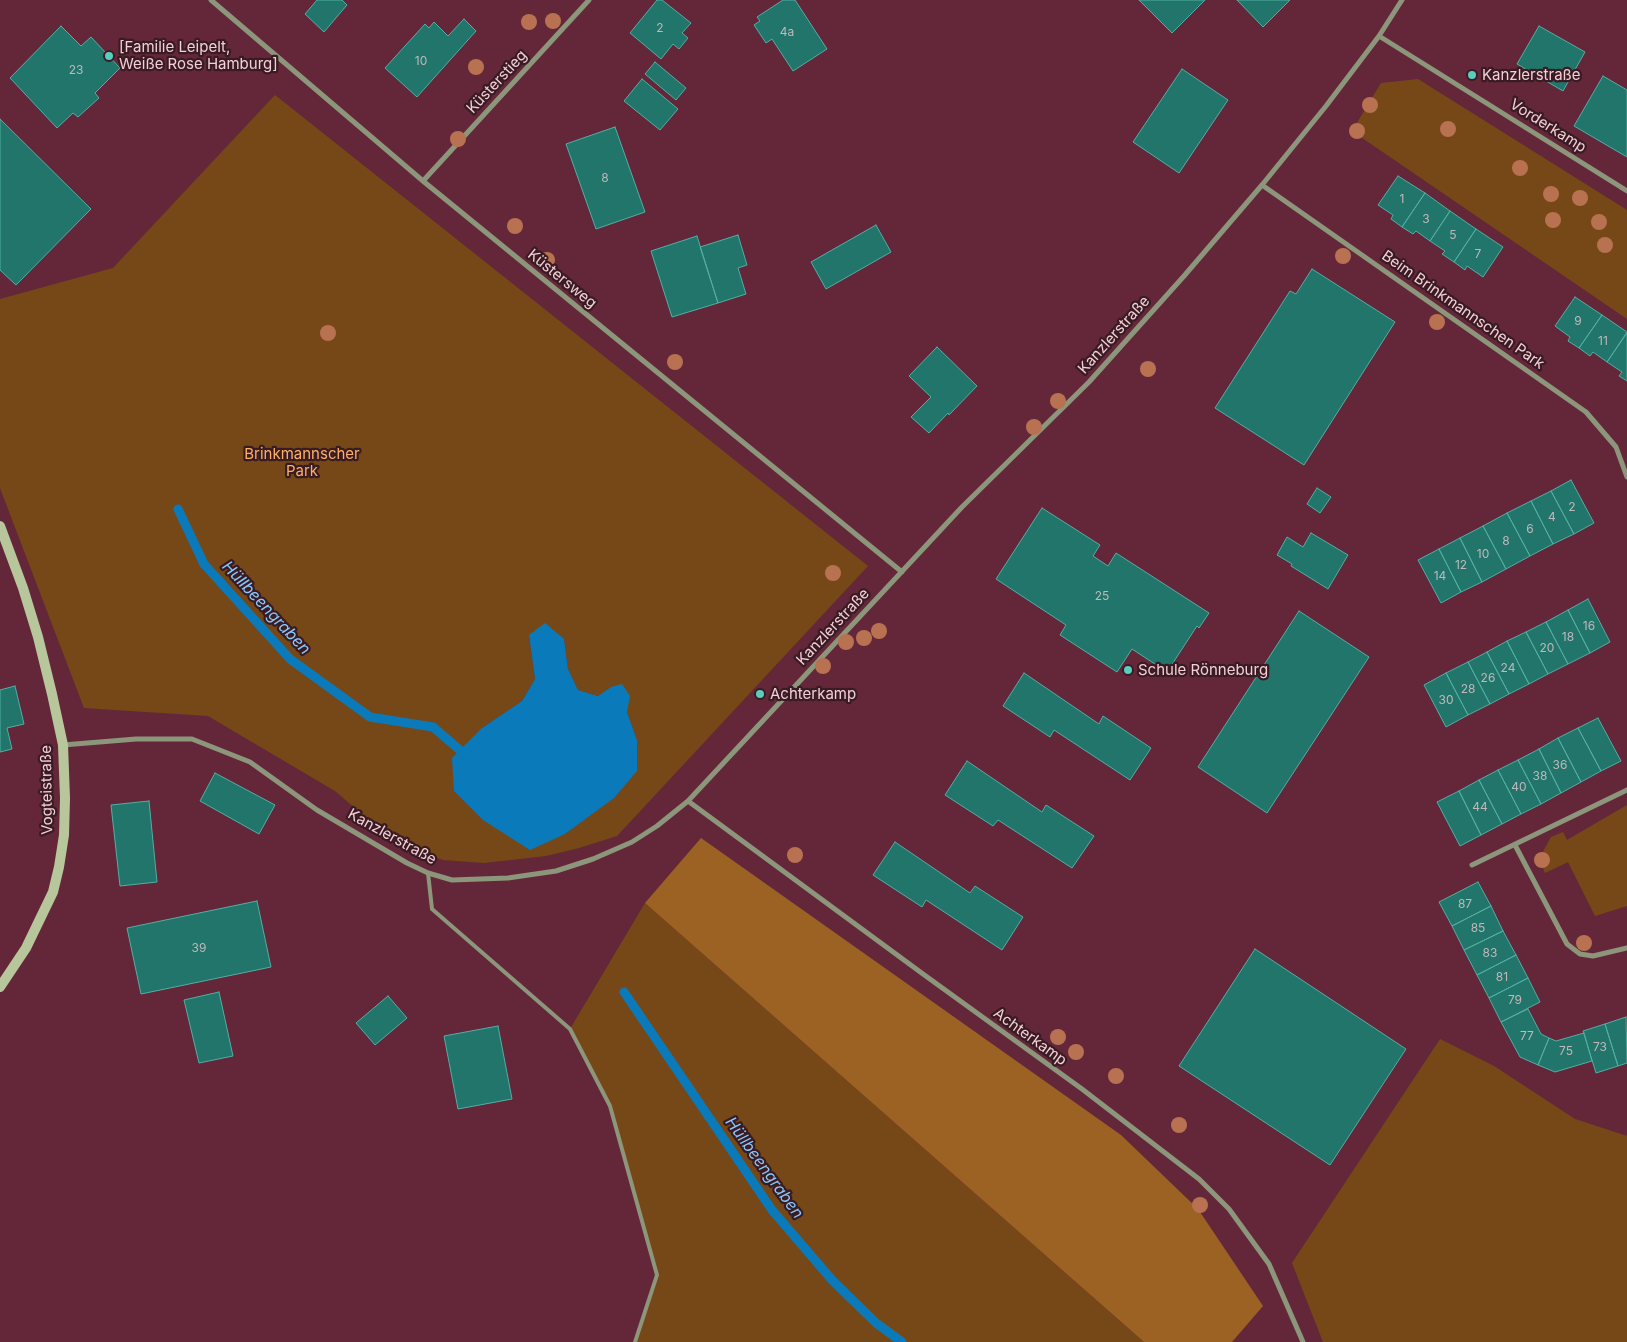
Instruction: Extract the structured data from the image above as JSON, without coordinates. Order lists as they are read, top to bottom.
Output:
{
  "streets": {
    "street": [
      "Küsterstieg",
      "Vorderkamp",
      "Küstersweg",
      "Beim Brinkmannschen Park",
      "Kanzlerstraße",
      "Vogteistraße",
      "Achterkamp"
    ]
  },
  "crossings": [
    ["Küsterstieg", "Küstersweg"],
    ["Vorderkamp", "Kanzlerstraße"],
    ["Küstersweg", "Kanzlerstraße"],
    ["Beim Brinkmannschen Park", "Kanzlerstraße"],
    ["Kanzlerstraße", "Vogteistraße"],
    ["Kanzlerstraße", "Achterkamp"]
  ],
  "water": ["Hüllbeengraben"],
  "parks": ["Brinkmannscher Park"],
  "places": [
    "[Familie Leipelt, Weiße Rose Hamburg]",
    "Kanzlerstraße",
    "Schule Rönneburg",
    "Achterkamp"
  ],
  "house_numbers": [
    "2",
    "4a",
    "10",
    "23",
    "8",
    "1",
    "3",
    "5",
    "7",
    "9",
    "11",
    "2",
    "4",
    "6",
    "8",
    "10",
    "12",
    "14",
    "25",
    "16",
    "18",
    "20",
    "24",
    "26",
    "28",
    "30",
    "36",
    "38",
    "40",
    "44",
    "87",
    "85",
    "39",
    "83",
    "81",
    "79",
    "77",
    "73",
    "75"
  ]
}
